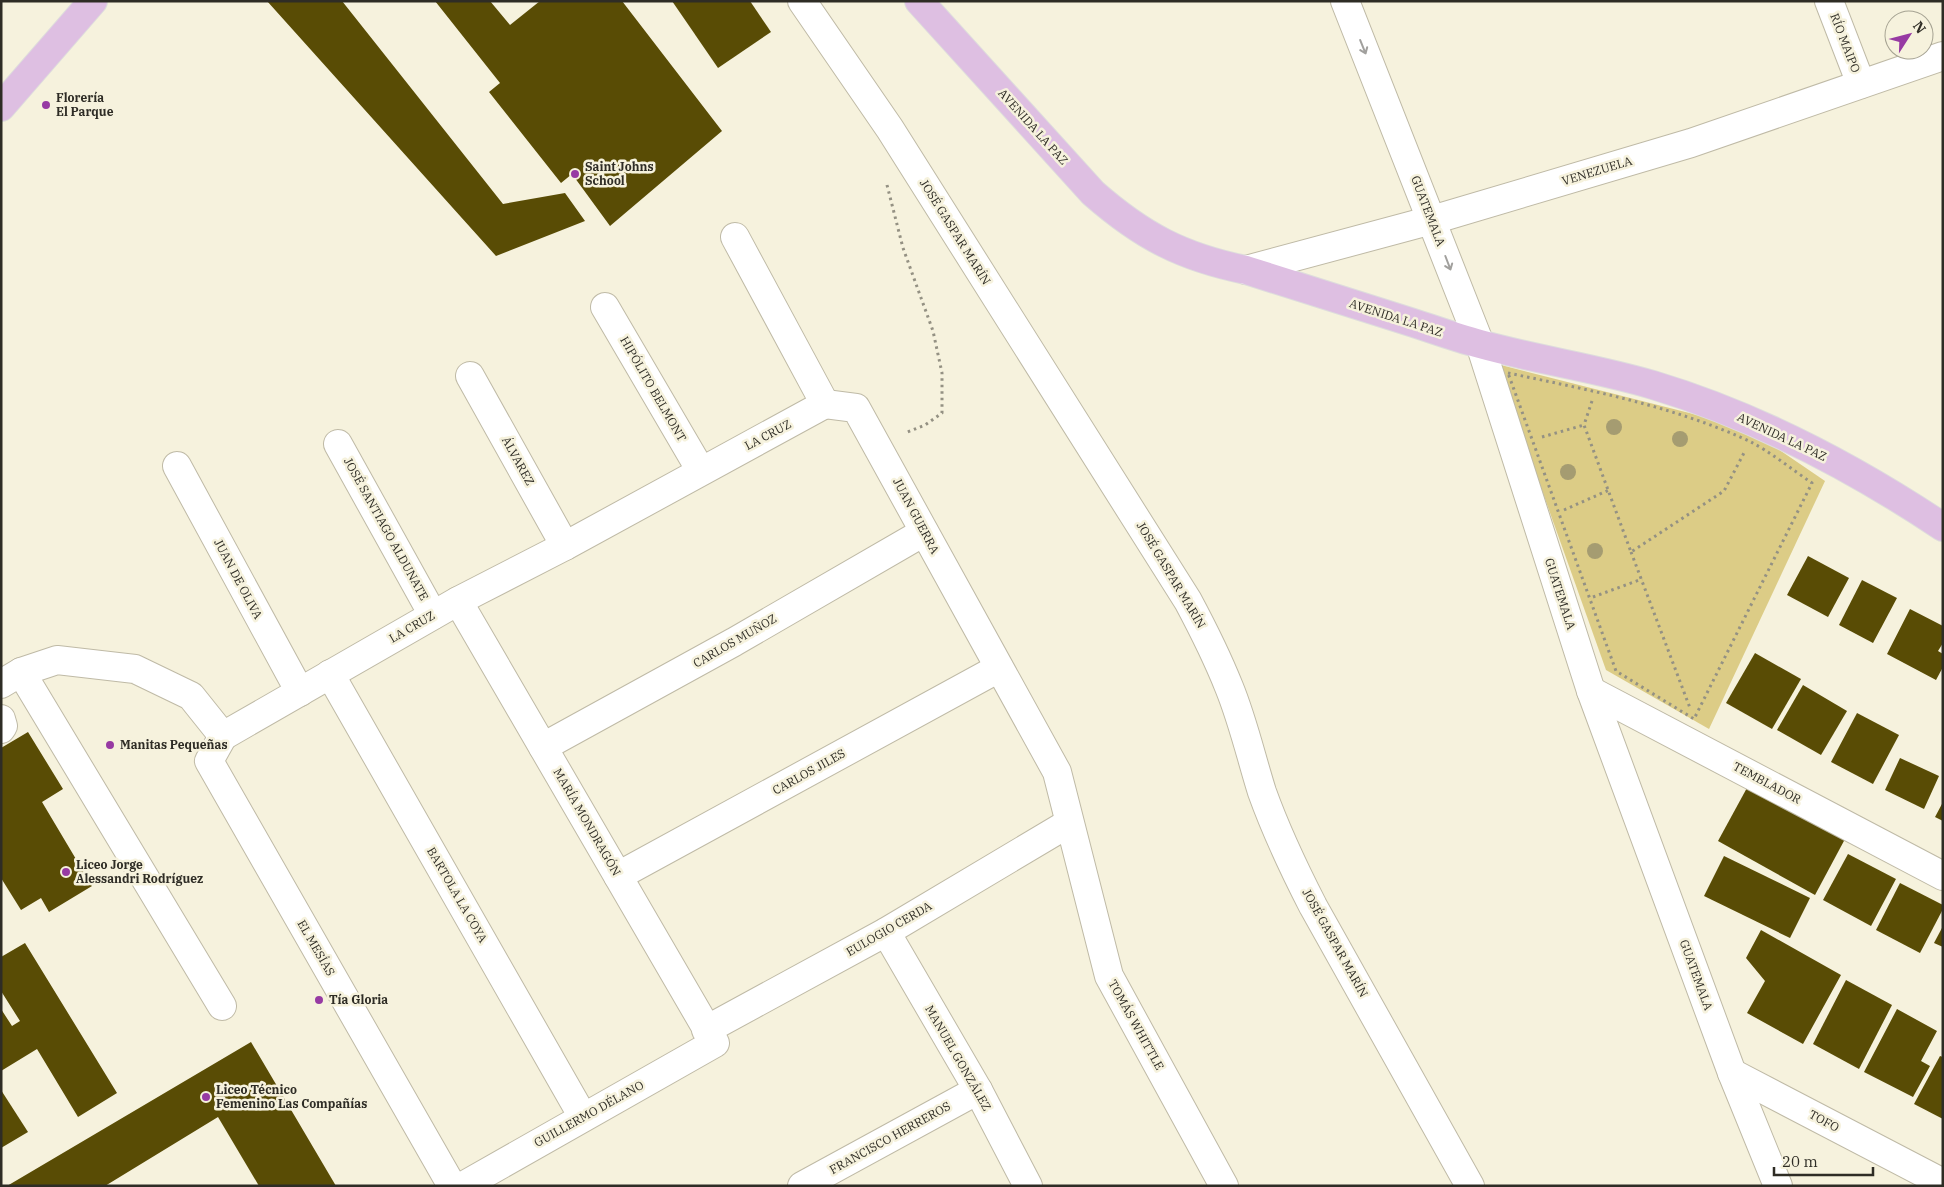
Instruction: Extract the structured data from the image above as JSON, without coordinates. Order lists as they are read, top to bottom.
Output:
{
  "streets": {
    "main road": ["AVENIDA LA PAZ"],
    "street": [
      "RÍO MAIPO",
      "VENEZUELA",
      "GUATEMALA",
      "JOSÉ GASPAR MARÍN",
      "HIPÓLITO BELMONT",
      "LA CRUZ",
      "ÁLVAREZ",
      "JUAN GUERRA",
      "JOSÉ SANTIAGO ALDUNATE",
      "JUAN DE OLIVA",
      "CARLOS MUÑOZ",
      "CARLOS JILES",
      "TEMBLADOR",
      "MARÍA MONDRAGÓN",
      "BARTOLA LA COYA",
      "EULOGIO CERDA",
      "EL MESÍAS",
      "TOMÁS WHITTLE",
      "MANUEL GONZÁLEZ",
      "GUILLERMO DÉLANO",
      "TOFO",
      "FRANCISCO HERREROS"
    ]
  },
  "crossings": [
    ["RÍO MAIPO", "VENEZUELA"],
    ["AVENIDA LA PAZ", "VENEZUELA"],
    ["AVENIDA LA PAZ", "GUATEMALA"],
    ["VENEZUELA", "GUATEMALA"],
    ["GUATEMALA", "TEMBLADOR"],
    ["GUATEMALA", "TOFO"],
    ["HIPÓLITO BELMONT", "LA CRUZ"],
    ["LA CRUZ", "ÁLVAREZ"],
    ["LA CRUZ", "JUAN GUERRA"],
    ["LA CRUZ", "JOSÉ SANTIAGO ALDUNATE"],
    ["LA CRUZ", "JUAN DE OLIVA"],
    ["LA CRUZ", "MARÍA MONDRAGÓN"],
    ["LA CRUZ", "BARTOLA LA COYA"],
    ["LA CRUZ", "EL MESÍAS"],
    ["JUAN GUERRA", "CARLOS MUÑOZ"],
    ["JUAN GUERRA", "CARLOS JILES"],
    ["JUAN GUERRA", "EULOGIO CERDA"],
    ["JUAN GUERRA", "TOMÁS WHITTLE"],
    ["CARLOS MUÑOZ", "MARÍA MONDRAGÓN"],
    ["CARLOS JILES", "MARÍA MONDRAGÓN"],
    ["MARÍA MONDRAGÓN", "EULOGIO CERDA"],
    ["MARÍA MONDRAGÓN", "GUILLERMO DÉLANO"],
    ["BARTOLA LA COYA", "GUILLERMO DÉLANO"],
    ["EULOGIO CERDA", "TOMÁS WHITTLE"],
    ["EULOGIO CERDA", "MANUEL GONZÁLEZ"],
    ["EULOGIO CERDA", "GUILLERMO DÉLANO"],
    ["MANUEL GONZÁLEZ", "FRANCISCO HERREROS"]
  ],
  "places": [
    "Florería El Parque",
    "Saint Johns School",
    "Manitas Pequeñas",
    "Liceo Jorge Alessandri Rodríguez",
    "Tía Gloria",
    "Liceo Técnico Femenino Las Compañías"
  ],
  "scale_bar": "20 m",
  "north": "top right"
}
